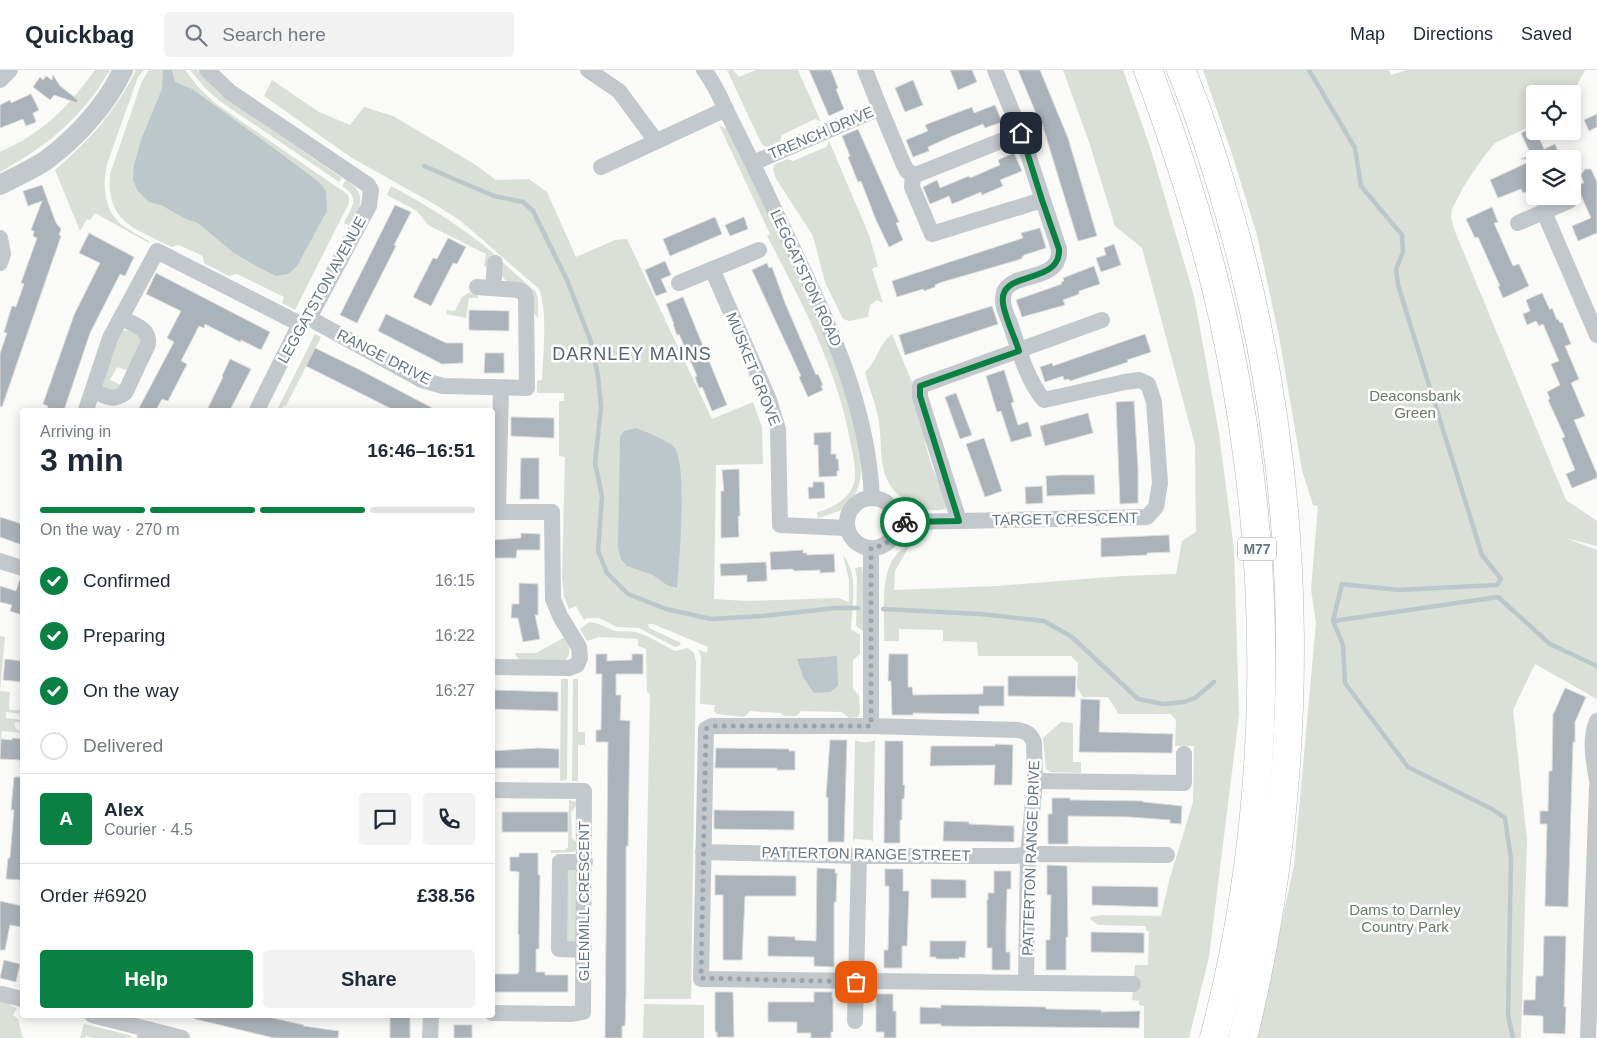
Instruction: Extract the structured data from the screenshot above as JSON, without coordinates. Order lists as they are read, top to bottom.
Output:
{
  "streets": {
    "highway": ["M77"],
    "street": [
      "TRENCH DRIVE",
      "LEGGATSTON ROAD",
      "LEGGATSTON AVENUE",
      "RANGE DRIVE",
      "MUSKET GROVE",
      "TARGET CRESCENT",
      "PATTERTON RANGE STREET",
      "PATTERTON RANGE DRIVE",
      "GLENMILL CRESCENT"
    ]
  },
  "crossings": [
    ["TRENCH DRIVE", "LEGGATSTON ROAD"],
    ["LEGGATSTON ROAD", "MUSKET GROVE"],
    ["LEGGATSTON AVENUE", "RANGE DRIVE"],
    ["PATTERTON RANGE STREET", "PATTERTON RANGE DRIVE"]
  ],
  "districts": ["DARNLEY MAINS"],
  "parks": ["Deaconsbank Green", "Dams to Darnley Country Park"],
  "page": {
    "header": "Quickbag",
    "search": "Search here",
    "nav": ["Map", "Directions", "Saved"],
    "heading": ["3 min", "Arriving in", "16:46–16:51"],
    "panel": [
      "Alex",
      "Courier · 4.5",
      "Order #6920",
      "£38.56"
    ],
    "bar": "On the way · 270 m",
    "list": [
      ["Confirmed", "16:15"],
      ["Preparing", "16:22"],
      ["On the way", "16:27"],
      "Delivered"
    ],
    "round": "A",
    "buttons": ["Help", "Share"]
  }
}
